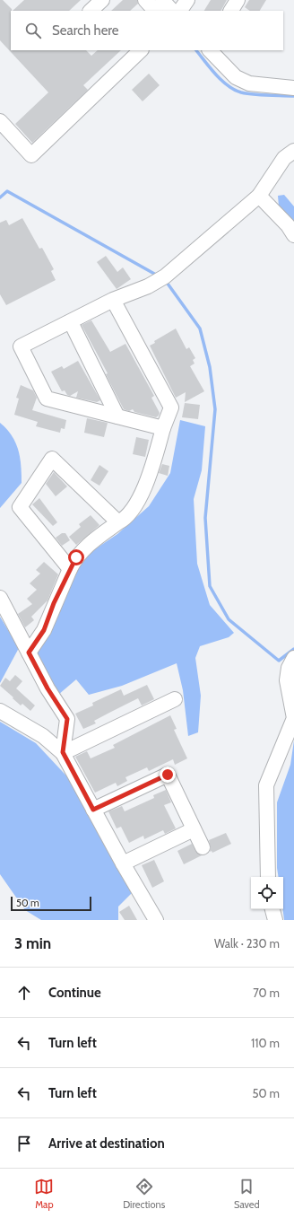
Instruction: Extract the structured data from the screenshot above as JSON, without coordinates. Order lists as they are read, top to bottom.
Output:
{
  "scale_bar": "50 m",
  "page": {
    "search": "Search here",
    "scale": "50 m",
    "heading": ["3 min", "Walk · 230 m"],
    "list": [
      ["Continue", "70 m"],
      ["Turn left", "110 m"],
      ["Turn left", "50 m"],
      "Arrive at destination"
    ],
    "nav": ["Map", "Directions", "Saved"]
  }
}
